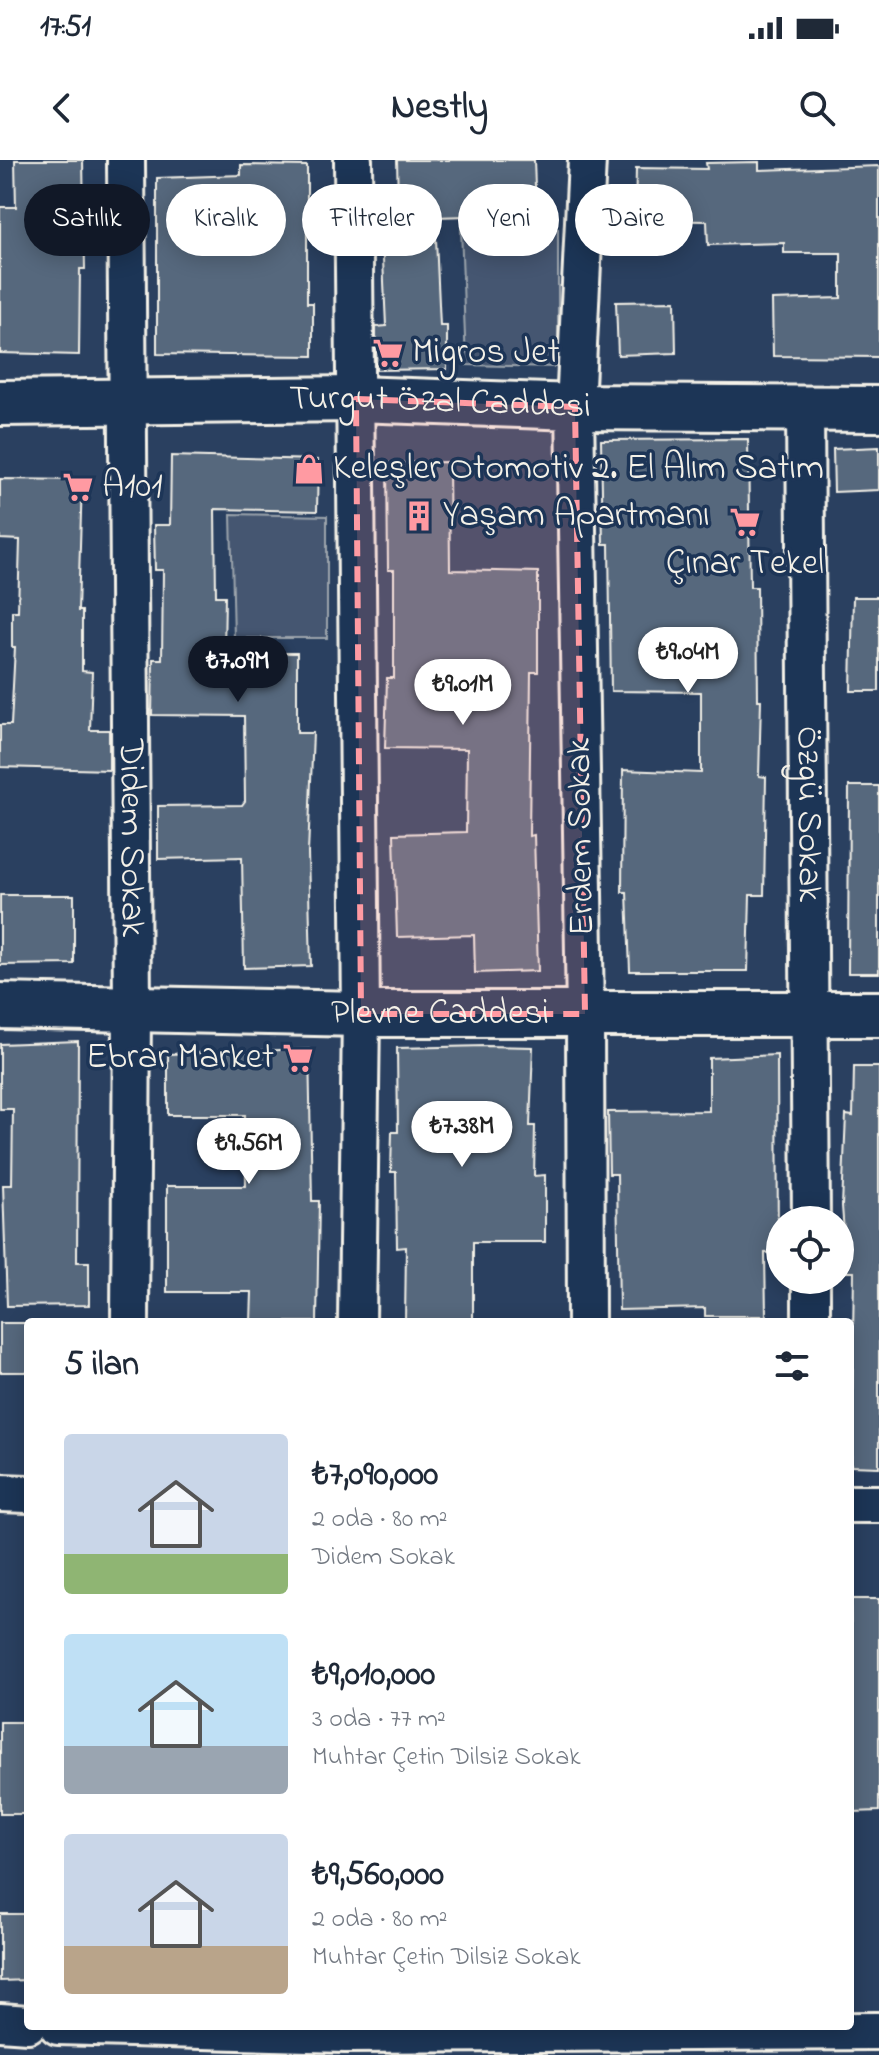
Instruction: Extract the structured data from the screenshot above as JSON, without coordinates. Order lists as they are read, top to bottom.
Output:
{
  "streets": {
    "street": [
      "Turgut Özal Caddesi",
      "Özgü Sokak",
      "Didem Sokak",
      "Erdem Sokak",
      "Plevne Caddesi"
    ]
  },
  "crossings": [
    ["Turgut Özal Caddesi", "Özgü Sokak"],
    ["Turgut Özal Caddesi", "Didem Sokak"],
    ["Turgut Özal Caddesi", "Erdem Sokak"],
    ["Özgü Sokak", "Plevne Caddesi"],
    ["Didem Sokak", "Plevne Caddesi"],
    ["Erdem Sokak", "Plevne Caddesi"]
  ],
  "places": {
    "supermarket": [
      "Migros Jet",
      "A101",
      "Çınar Tekel",
      "Ebrar Market"
    ],
    "shop": ["Keleşler Otomotiv 2. El Alım Satım"],
    "building": ["Yaşam Apartmanı"]
  },
  "page": {
    "status": "17:51",
    "header": "Nestly",
    "chip": [
      "Satılık",
      "Kiralık",
      "Filtreler",
      "Yeni",
      "Daire"
    ],
    "price": [
      "₺9.04M",
      "₺7.09M",
      "₺9.01M",
      "₺7.38M",
      "₺9.56M"
    ],
    "heading": "5 ilan",
    "list": [
      {
        "name": "₺7,090,000",
        "note": "2 oda · 80 m² · Didem Sokak"
      },
      {
        "name": "₺9,010,000",
        "note": "3 oda · 77 m² · Muhtar Çetin Dilsiz Sokak"
      },
      {
        "name": "₺9,560,000",
        "note": "2 oda · 80 m² · Muhtar Çetin Dilsiz Sokak"
      }
    ]
  }
}
